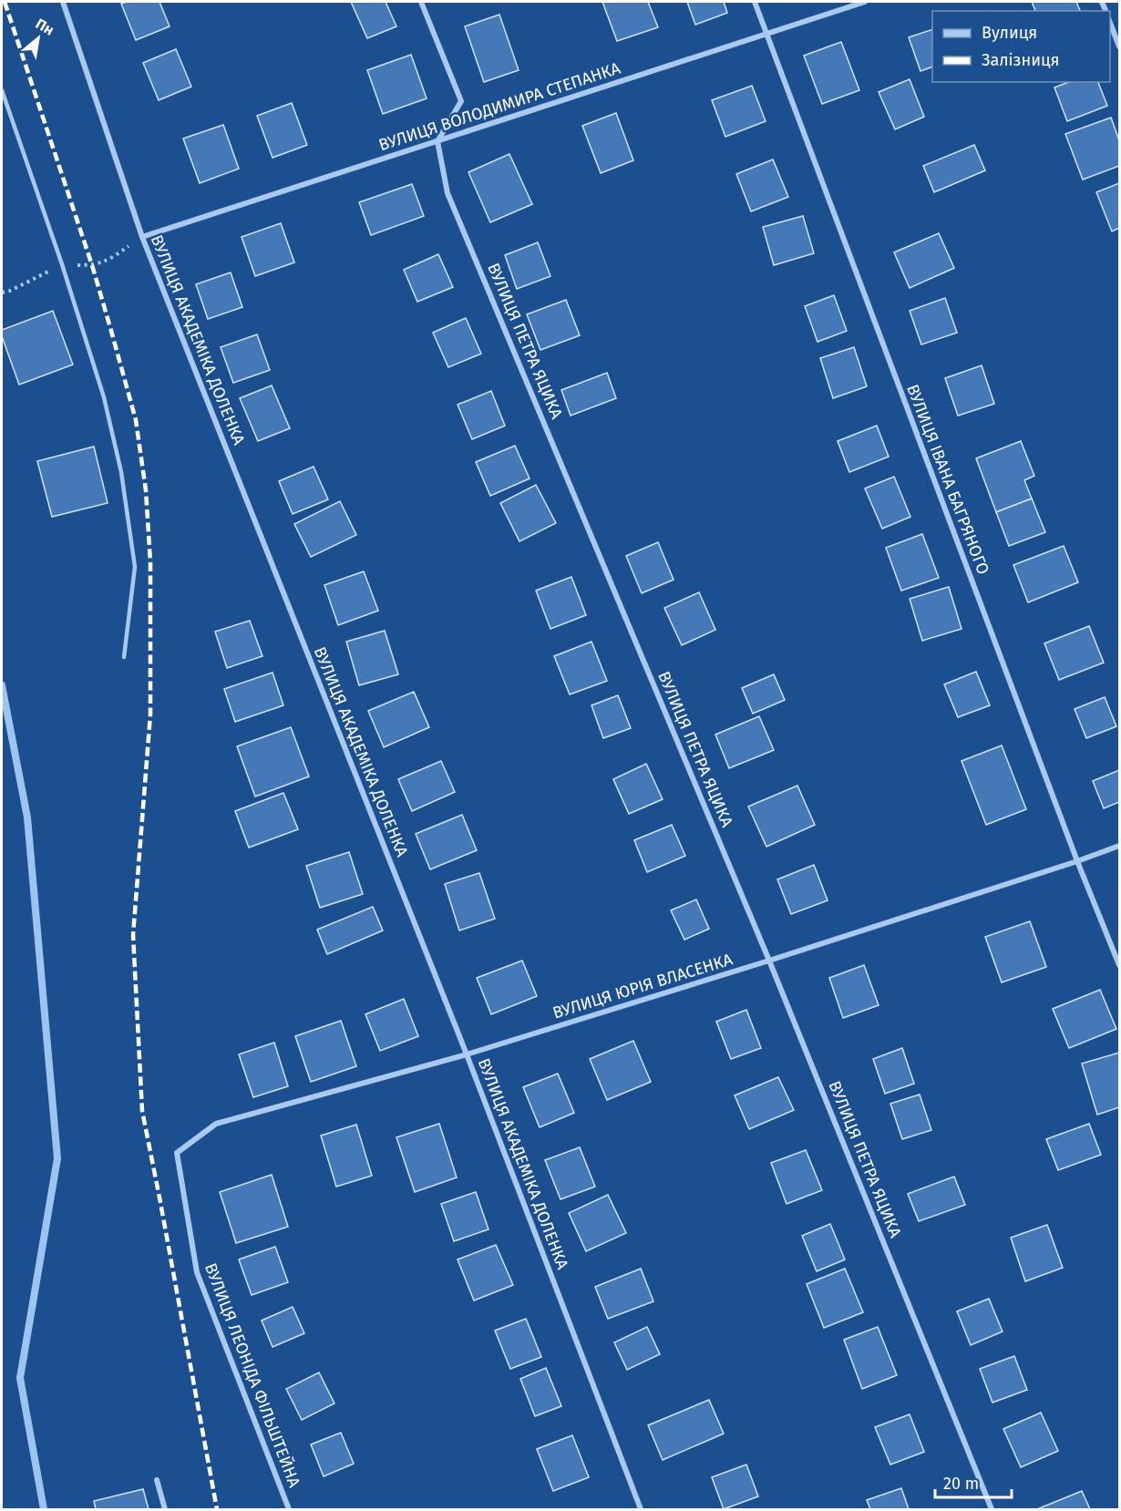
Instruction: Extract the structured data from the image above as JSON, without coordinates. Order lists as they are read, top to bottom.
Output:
{
  "streets": {
    "street": [
      "ВУЛИЦЯ ВОЛОДИМИРА СТЕПАНКА",
      "ВУЛИЦЯ АКАДЕМІКА ДОЛЕНКА",
      "ВУЛИЦЯ ПЕТРА ЯЦИКА",
      "ВУЛИЦЯ ІВАНА БАГРЯНОГО",
      "ВУЛИЦЯ ЮРІЯ ВЛАСЕНКА",
      "ВУЛИЦЯ ЛЕОНІДА ФІЛЬШТЕЙНА"
    ]
  },
  "crossings": [
    ["ВУЛИЦЯ ВОЛОДИМИРА СТЕПАНКА", "ВУЛИЦЯ АКАДЕМІКА ДОЛЕНКА"],
    ["ВУЛИЦЯ ВОЛОДИМИРА СТЕПАНКА", "ВУЛИЦЯ ПЕТРА ЯЦИКА"],
    ["ВУЛИЦЯ ВОЛОДИМИРА СТЕПАНКА", "ВУЛИЦЯ ІВАНА БАГРЯНОГО"],
    ["ВУЛИЦЯ АКАДЕМІКА ДОЛЕНКА", "ВУЛИЦЯ ЮРІЯ ВЛАСЕНКА"],
    ["ВУЛИЦЯ ПЕТРА ЯЦИКА", "ВУЛИЦЯ ЮРІЯ ВЛАСЕНКА"],
    ["ВУЛИЦЯ ІВАНА БАГРЯНОГО", "ВУЛИЦЯ ЮРІЯ ВЛАСЕНКА"],
    ["ВУЛИЦЯ ЮРІЯ ВЛАСЕНКА", "ВУЛИЦЯ ЛЕОНІДА ФІЛЬШТЕЙНА"]
  ],
  "legend": ["Вулиця", "Залізниця"],
  "scale_bar": "20 m",
  "north": "top right"
}
